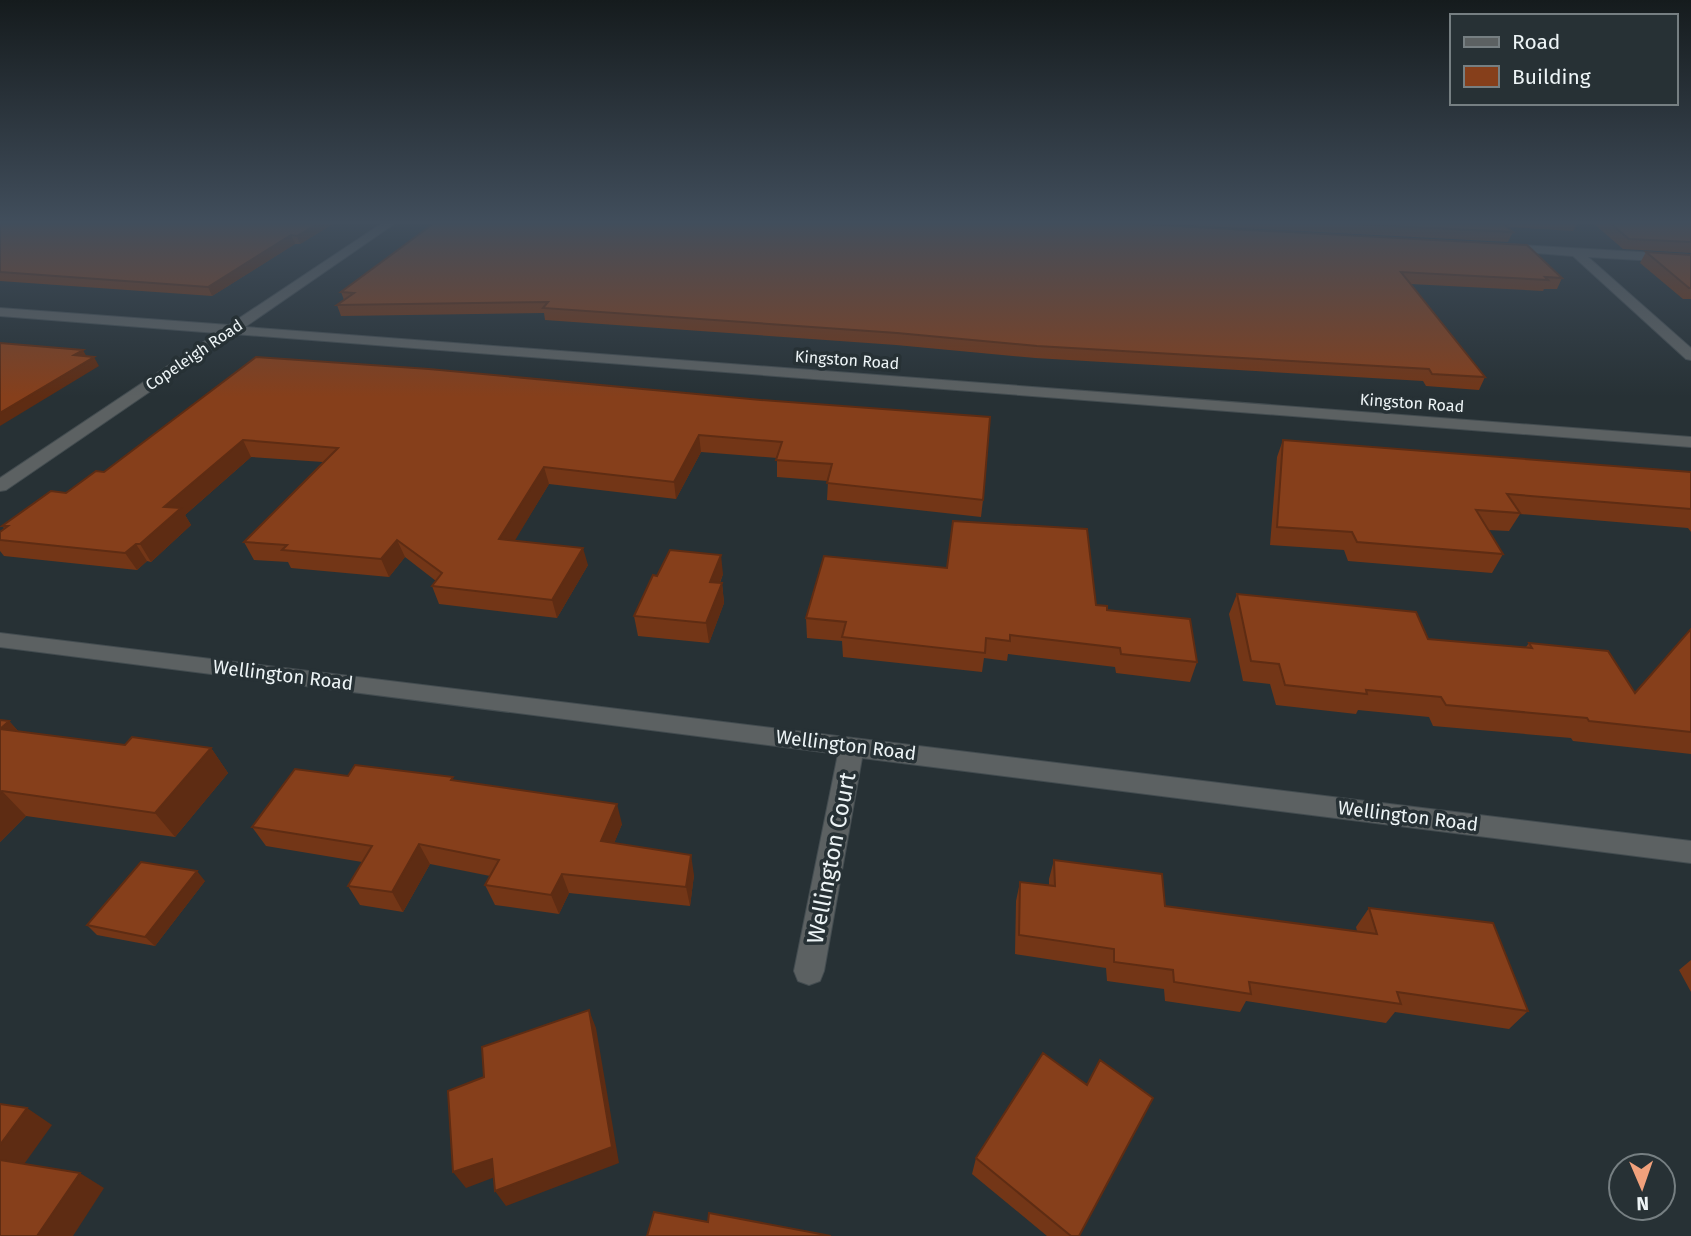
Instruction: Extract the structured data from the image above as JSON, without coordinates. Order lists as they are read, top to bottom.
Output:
{
  "streets": {
    "street": [
      "Copeleigh Road",
      "Kingston Road",
      "Wellington Road",
      "Wellington Court"
    ]
  },
  "crossings": [
    ["Copeleigh Road", "Kingston Road"],
    ["Wellington Road", "Wellington Court"]
  ],
  "legend": ["Road", "Building"],
  "north": "bottom"
}
